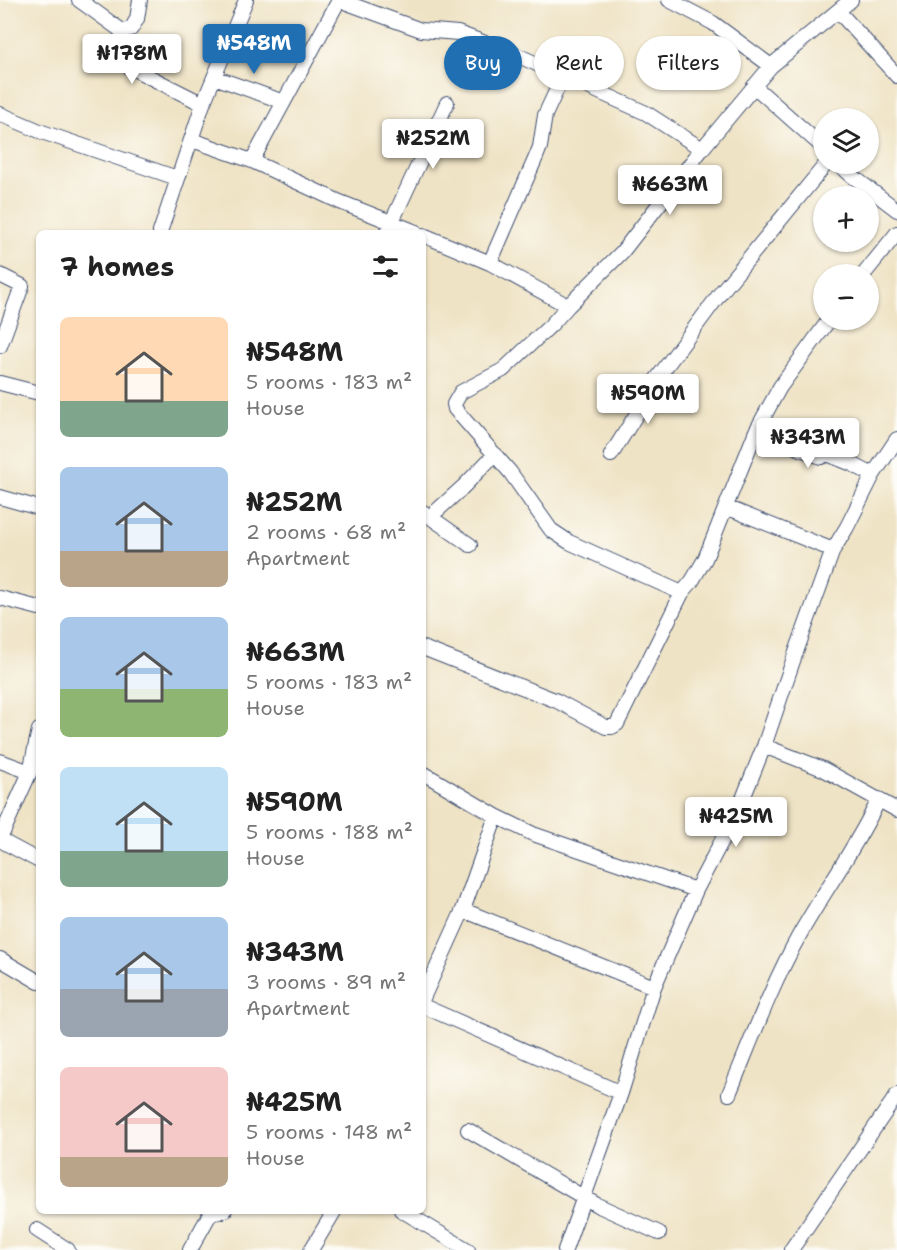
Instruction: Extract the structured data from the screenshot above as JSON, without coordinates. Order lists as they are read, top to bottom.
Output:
{
  "page": {
    "price": [
      "₦548M",
      "₦178M",
      "₦252M",
      "₦663M",
      "₦590M",
      "₦343M",
      "₦425M"
    ],
    "chip": ["Buy", "Rent", "Filters"],
    "map_buttons": ["+", "−"],
    "heading": "7 homes",
    "list": [
      {
        "name": "₦548M",
        "note": "5 rooms · 183 m² · House"
      },
      {
        "name": "₦252M",
        "note": "2 rooms · 68 m² · Apartment"
      },
      {
        "name": "₦663M",
        "note": "5 rooms · 183 m² · House"
      },
      {
        "name": "₦590M",
        "note": "5 rooms · 188 m² · House"
      },
      {
        "name": "₦343M",
        "note": "3 rooms · 89 m² · Apartment"
      },
      {
        "name": "₦425M",
        "note": "5 rooms · 148 m² · House"
      }
    ]
  }
}
